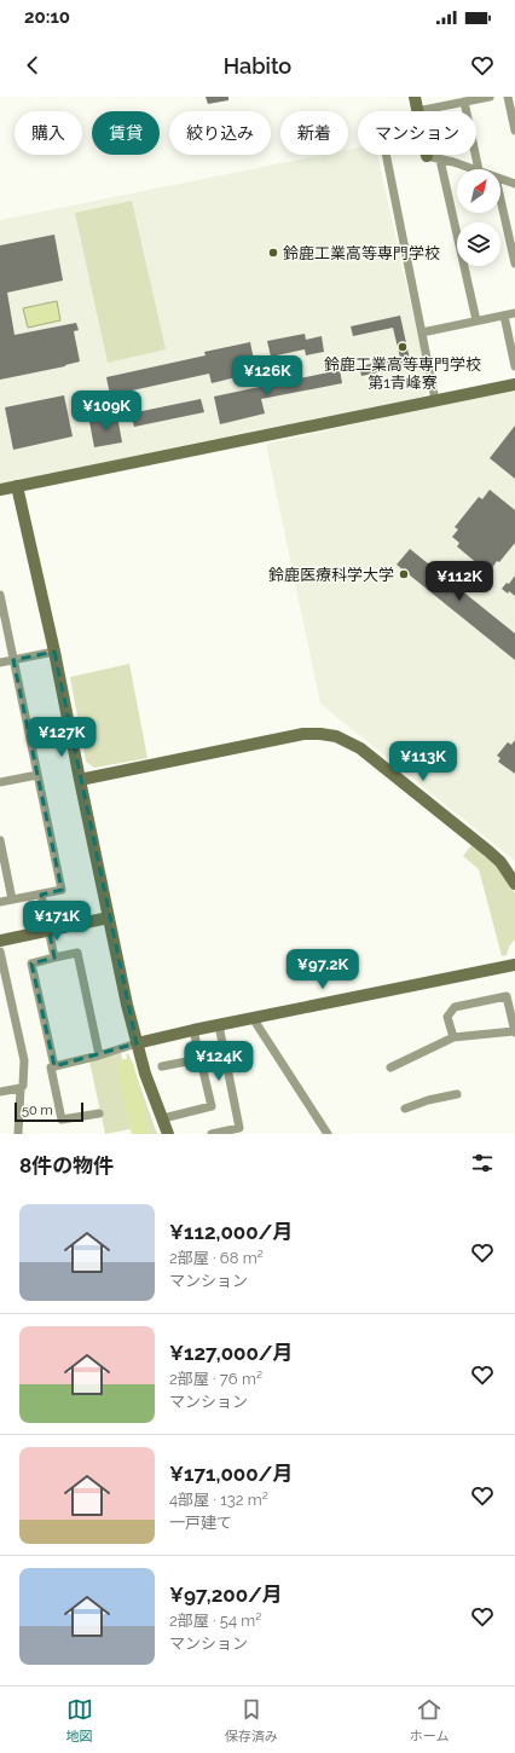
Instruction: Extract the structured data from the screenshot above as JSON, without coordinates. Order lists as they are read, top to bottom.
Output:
{
  "places": ["鈴鹿工業高等専門学校", "鈴鹿工業高等専門学校 第1青峰寮", "鈴鹿医療科学大学"],
  "scale_bar": "50 m",
  "north": "top right",
  "page": {
    "status": "20:10",
    "header": "Habito",
    "chip": [
      "購入",
      "賃貸",
      "絞り込み",
      "新着",
      "マンション"
    ],
    "price": [
      "¥126K",
      "¥109K",
      "¥112K",
      "¥127K",
      "¥113K",
      "¥171K",
      "¥97.2K",
      "¥124K"
    ],
    "scale": "50 m",
    "heading": "8件の物件",
    "list": [
      {
        "name": "¥112,000/月",
        "note": "2部屋 · 68 m² · マンション"
      },
      {
        "name": "¥127,000/月",
        "note": "2部屋 · 76 m² · マンション"
      },
      {
        "name": "¥171,000/月",
        "note": "4部屋 · 132 m² · 一戸建て"
      },
      {
        "name": "¥97,200/月",
        "note": "2部屋 · 54 m² · マンション"
      }
    ],
    "tabs": ["地図", "保存済み", "ホーム"]
  }
}
